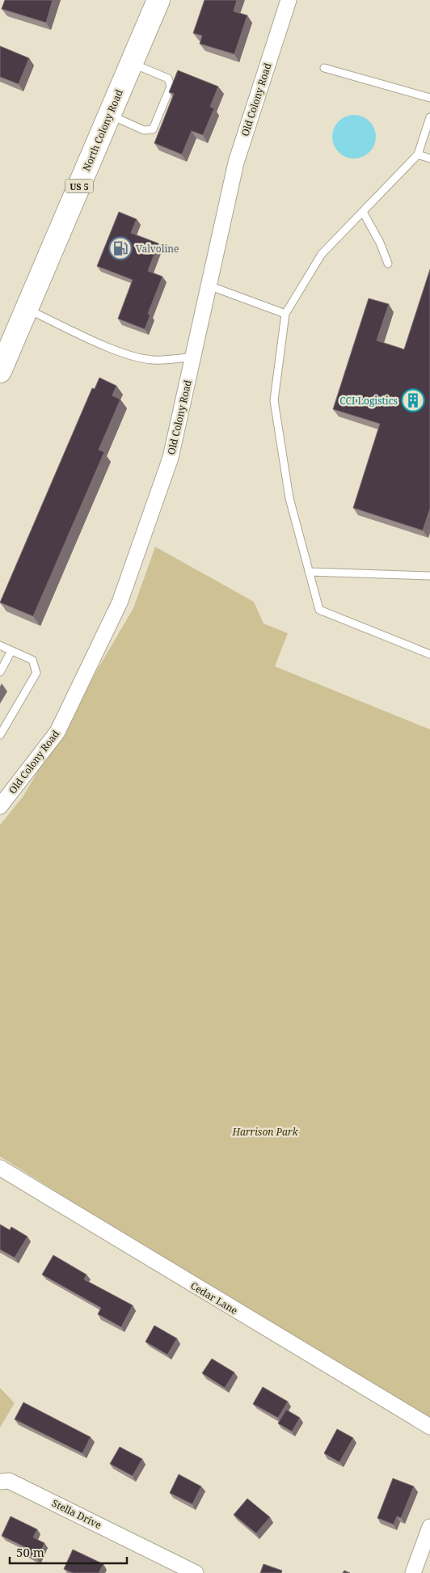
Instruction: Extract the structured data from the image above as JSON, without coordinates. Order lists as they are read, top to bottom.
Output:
{
  "streets": {
    "main road": ["North Colony Road", "US 5"],
    "street": ["Old Colony Road", "Cedar Lane", "Stella Drive"]
  },
  "parks": ["Harrison Park"],
  "places": {
    "fuel station": ["Valvoline"],
    "building": ["CCI Logistics"]
  },
  "scale_bar": "50 m"
}
